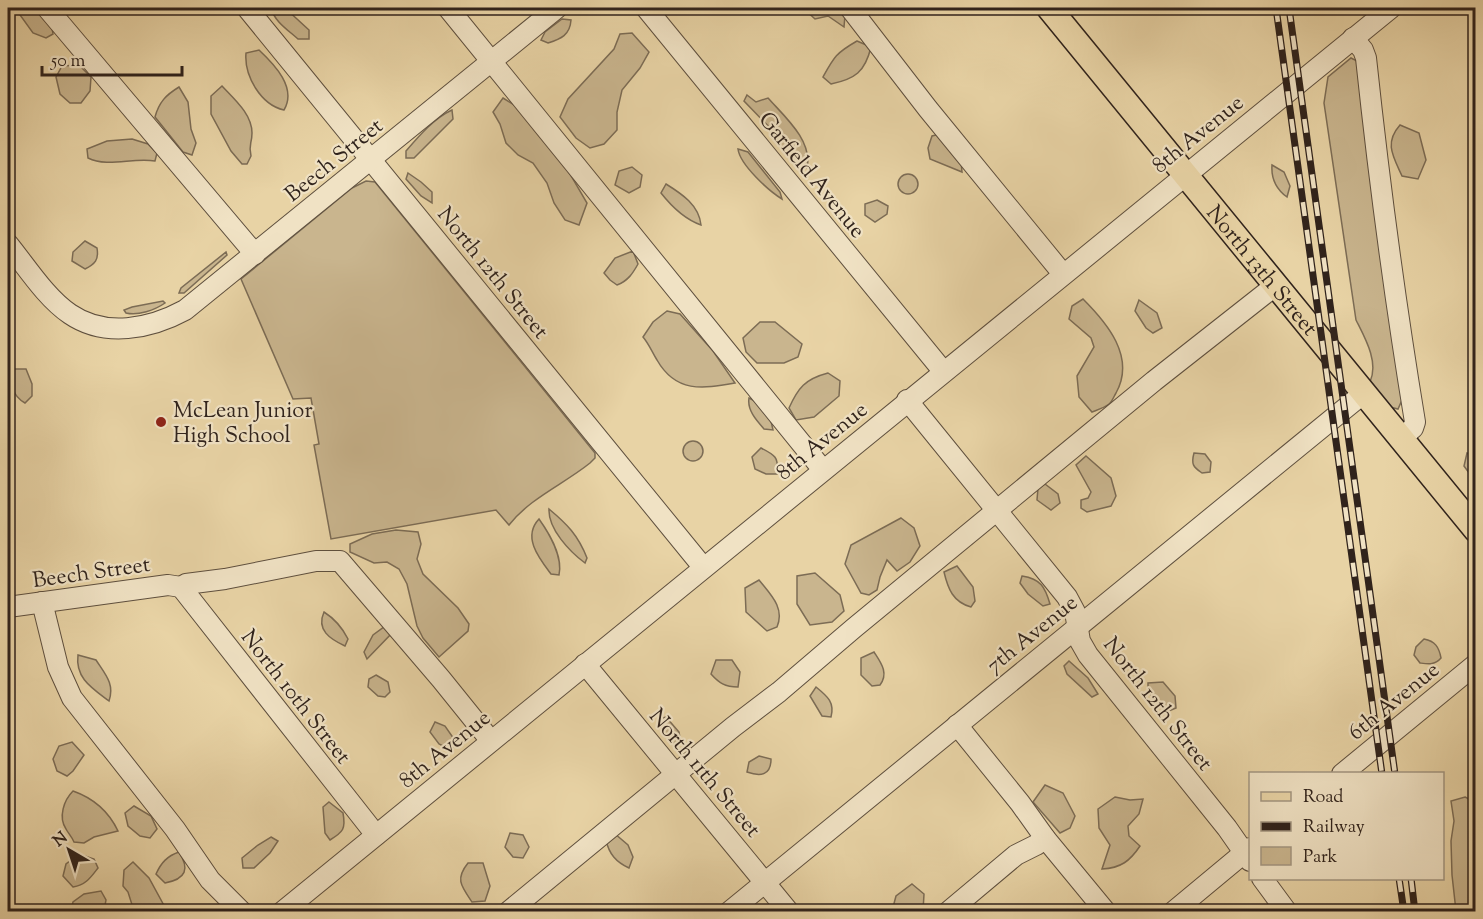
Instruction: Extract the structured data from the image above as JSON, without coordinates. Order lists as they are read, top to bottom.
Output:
{
  "streets": {
    "main road": ["North 13th Street"],
    "street": [
      "8th Avenue",
      "Beech Street",
      "Garfield Avenue",
      "North 12th Street",
      "7th Avenue",
      "North 10th Street",
      "6th Avenue",
      "North 11th Street"
    ]
  },
  "crossings": [
    ["8th Avenue", "Beech Street"],
    ["8th Avenue", "Garfield Avenue"],
    ["8th Avenue", "North 13th Street"],
    ["8th Avenue", "North 12th Street"],
    ["8th Avenue", "North 10th Street"],
    ["8th Avenue", "North 11th Street"],
    ["Beech Street", "North 12th Street"],
    ["Beech Street", "North 10th Street"],
    ["North 13th Street", "7th Avenue"],
    ["North 12th Street", "7th Avenue"],
    ["7th Avenue", "North 11th Street"]
  ],
  "places": ["McLean Junior High School"],
  "legend": ["Road", "Railway", "Park"],
  "scale_bar": "50 m",
  "north": "top left"
}
